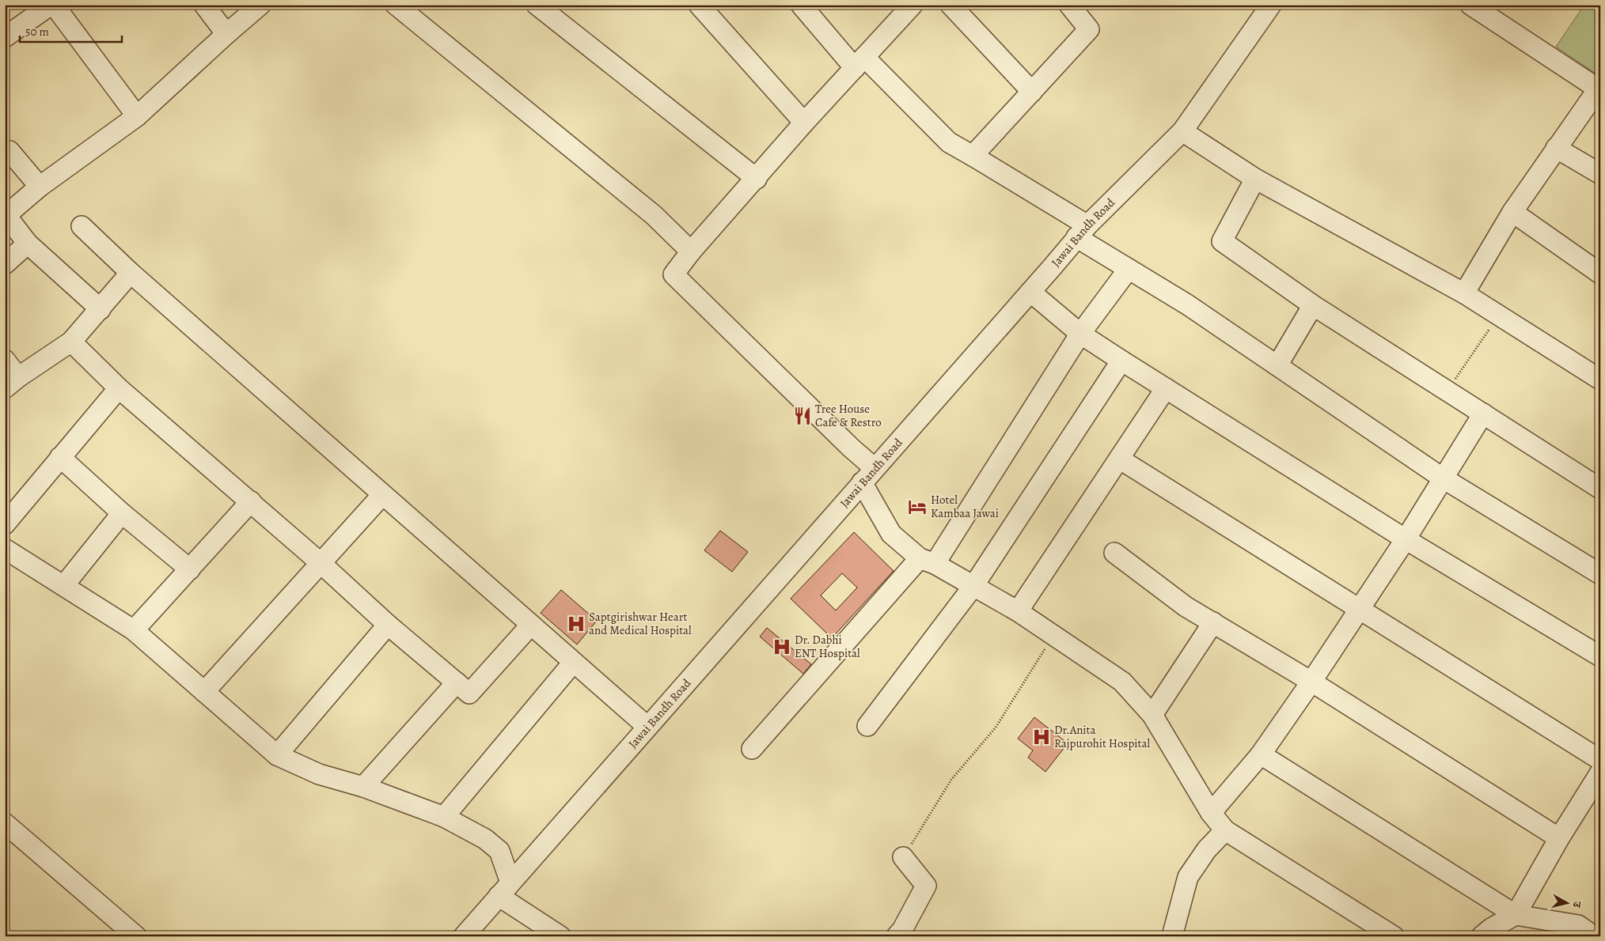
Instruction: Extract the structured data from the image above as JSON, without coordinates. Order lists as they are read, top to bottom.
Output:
{
  "streets": {
    "street": ["Jawai Bandh Road"]
  },
  "places": {
    "restaurant": ["Tree House Cafe & Restro"],
    "hotel": ["Hotel Kambaa Jawai"],
    "hospital": ["Saptgirishwar Heart and Medical Hospital", "Dr. Dabhi ENT Hospital", "Dr.Anita Rajpurohit Hospital"]
  },
  "scale_bar": "50 m",
  "north": "right"
}
